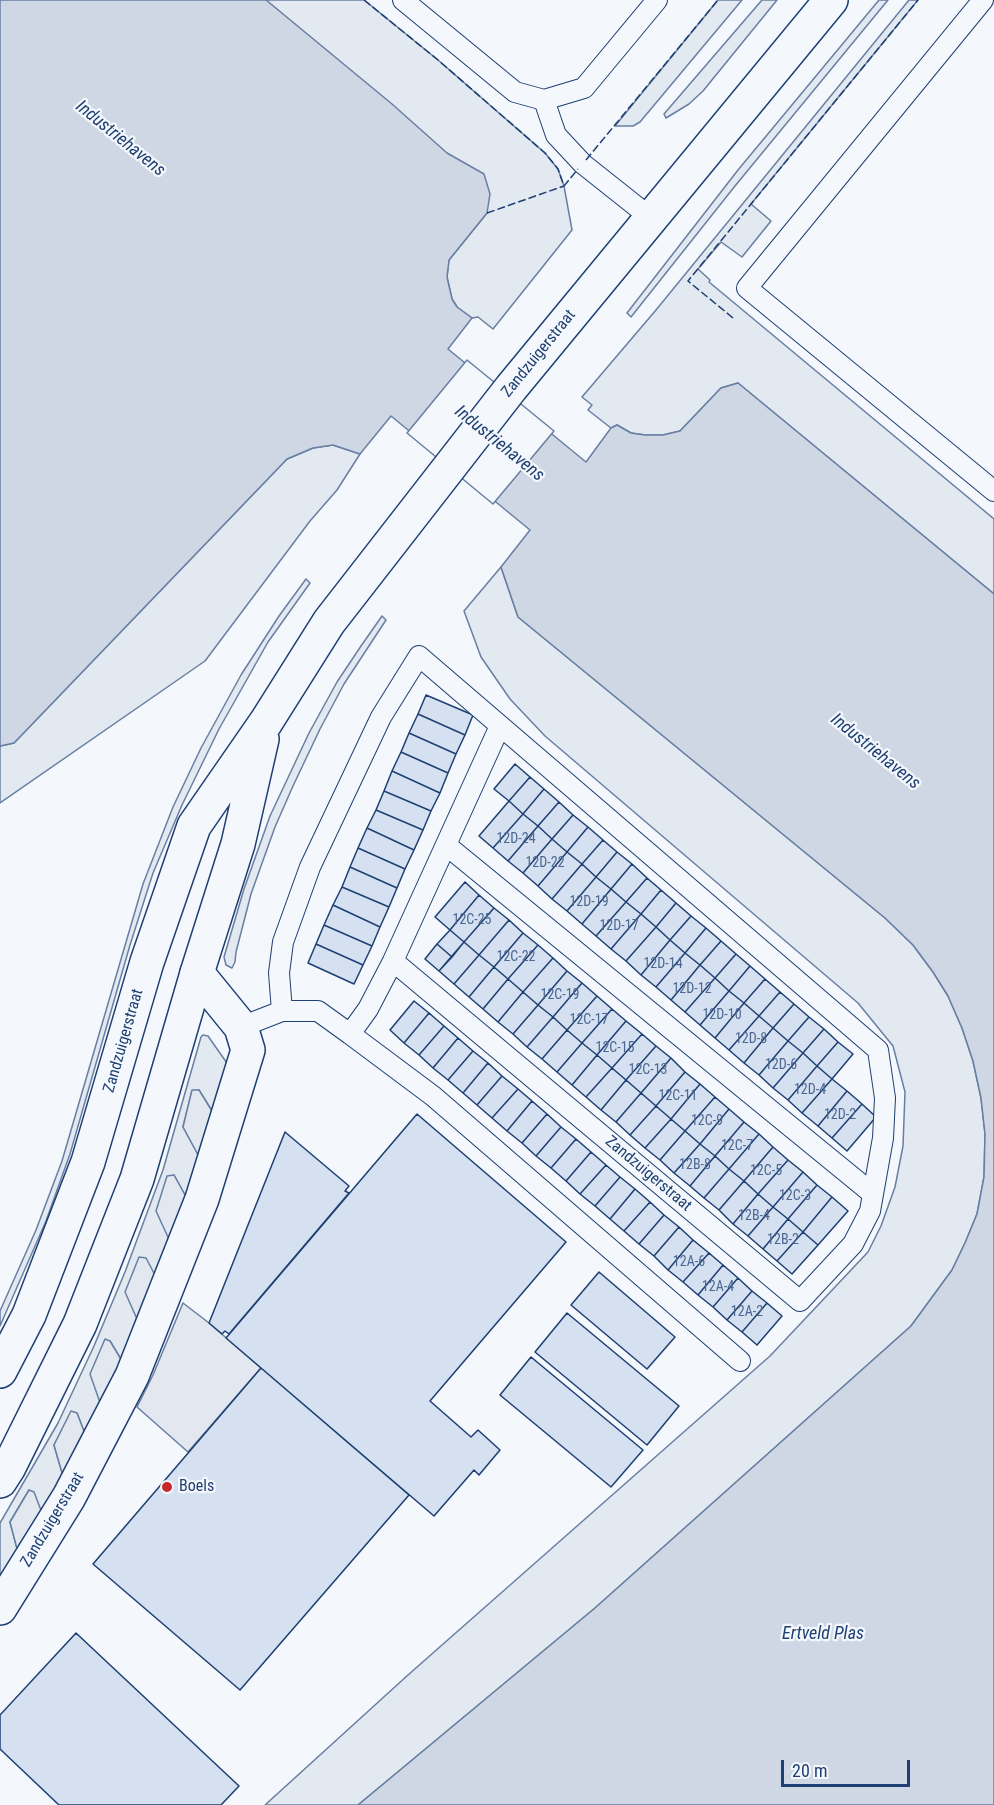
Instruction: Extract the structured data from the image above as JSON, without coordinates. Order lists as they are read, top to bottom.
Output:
{
  "streets": {
    "main road": ["Zandzuigerstraat"]
  },
  "water": ["Industriehavens", "Ertveld Plas"],
  "places": ["Boels"],
  "house_numbers": [
    "12D-24",
    "12D-22",
    "12D-19",
    "12C-25",
    "12D-17",
    "12C-22",
    "12D-14",
    "12D-12",
    "12C-19",
    "12D-10",
    "12C-17",
    "12D-8",
    "12C-15",
    "12D-6",
    "12C-13",
    "12D-4",
    "12C-11",
    "12D-2",
    "12C-9",
    "12C-7",
    "12B-8",
    "12C-5",
    "12C-3",
    "12B-4",
    "12B-2",
    "12A-6",
    "12A-4",
    "12A-2"
  ],
  "scale_bar": "20 m"
}
